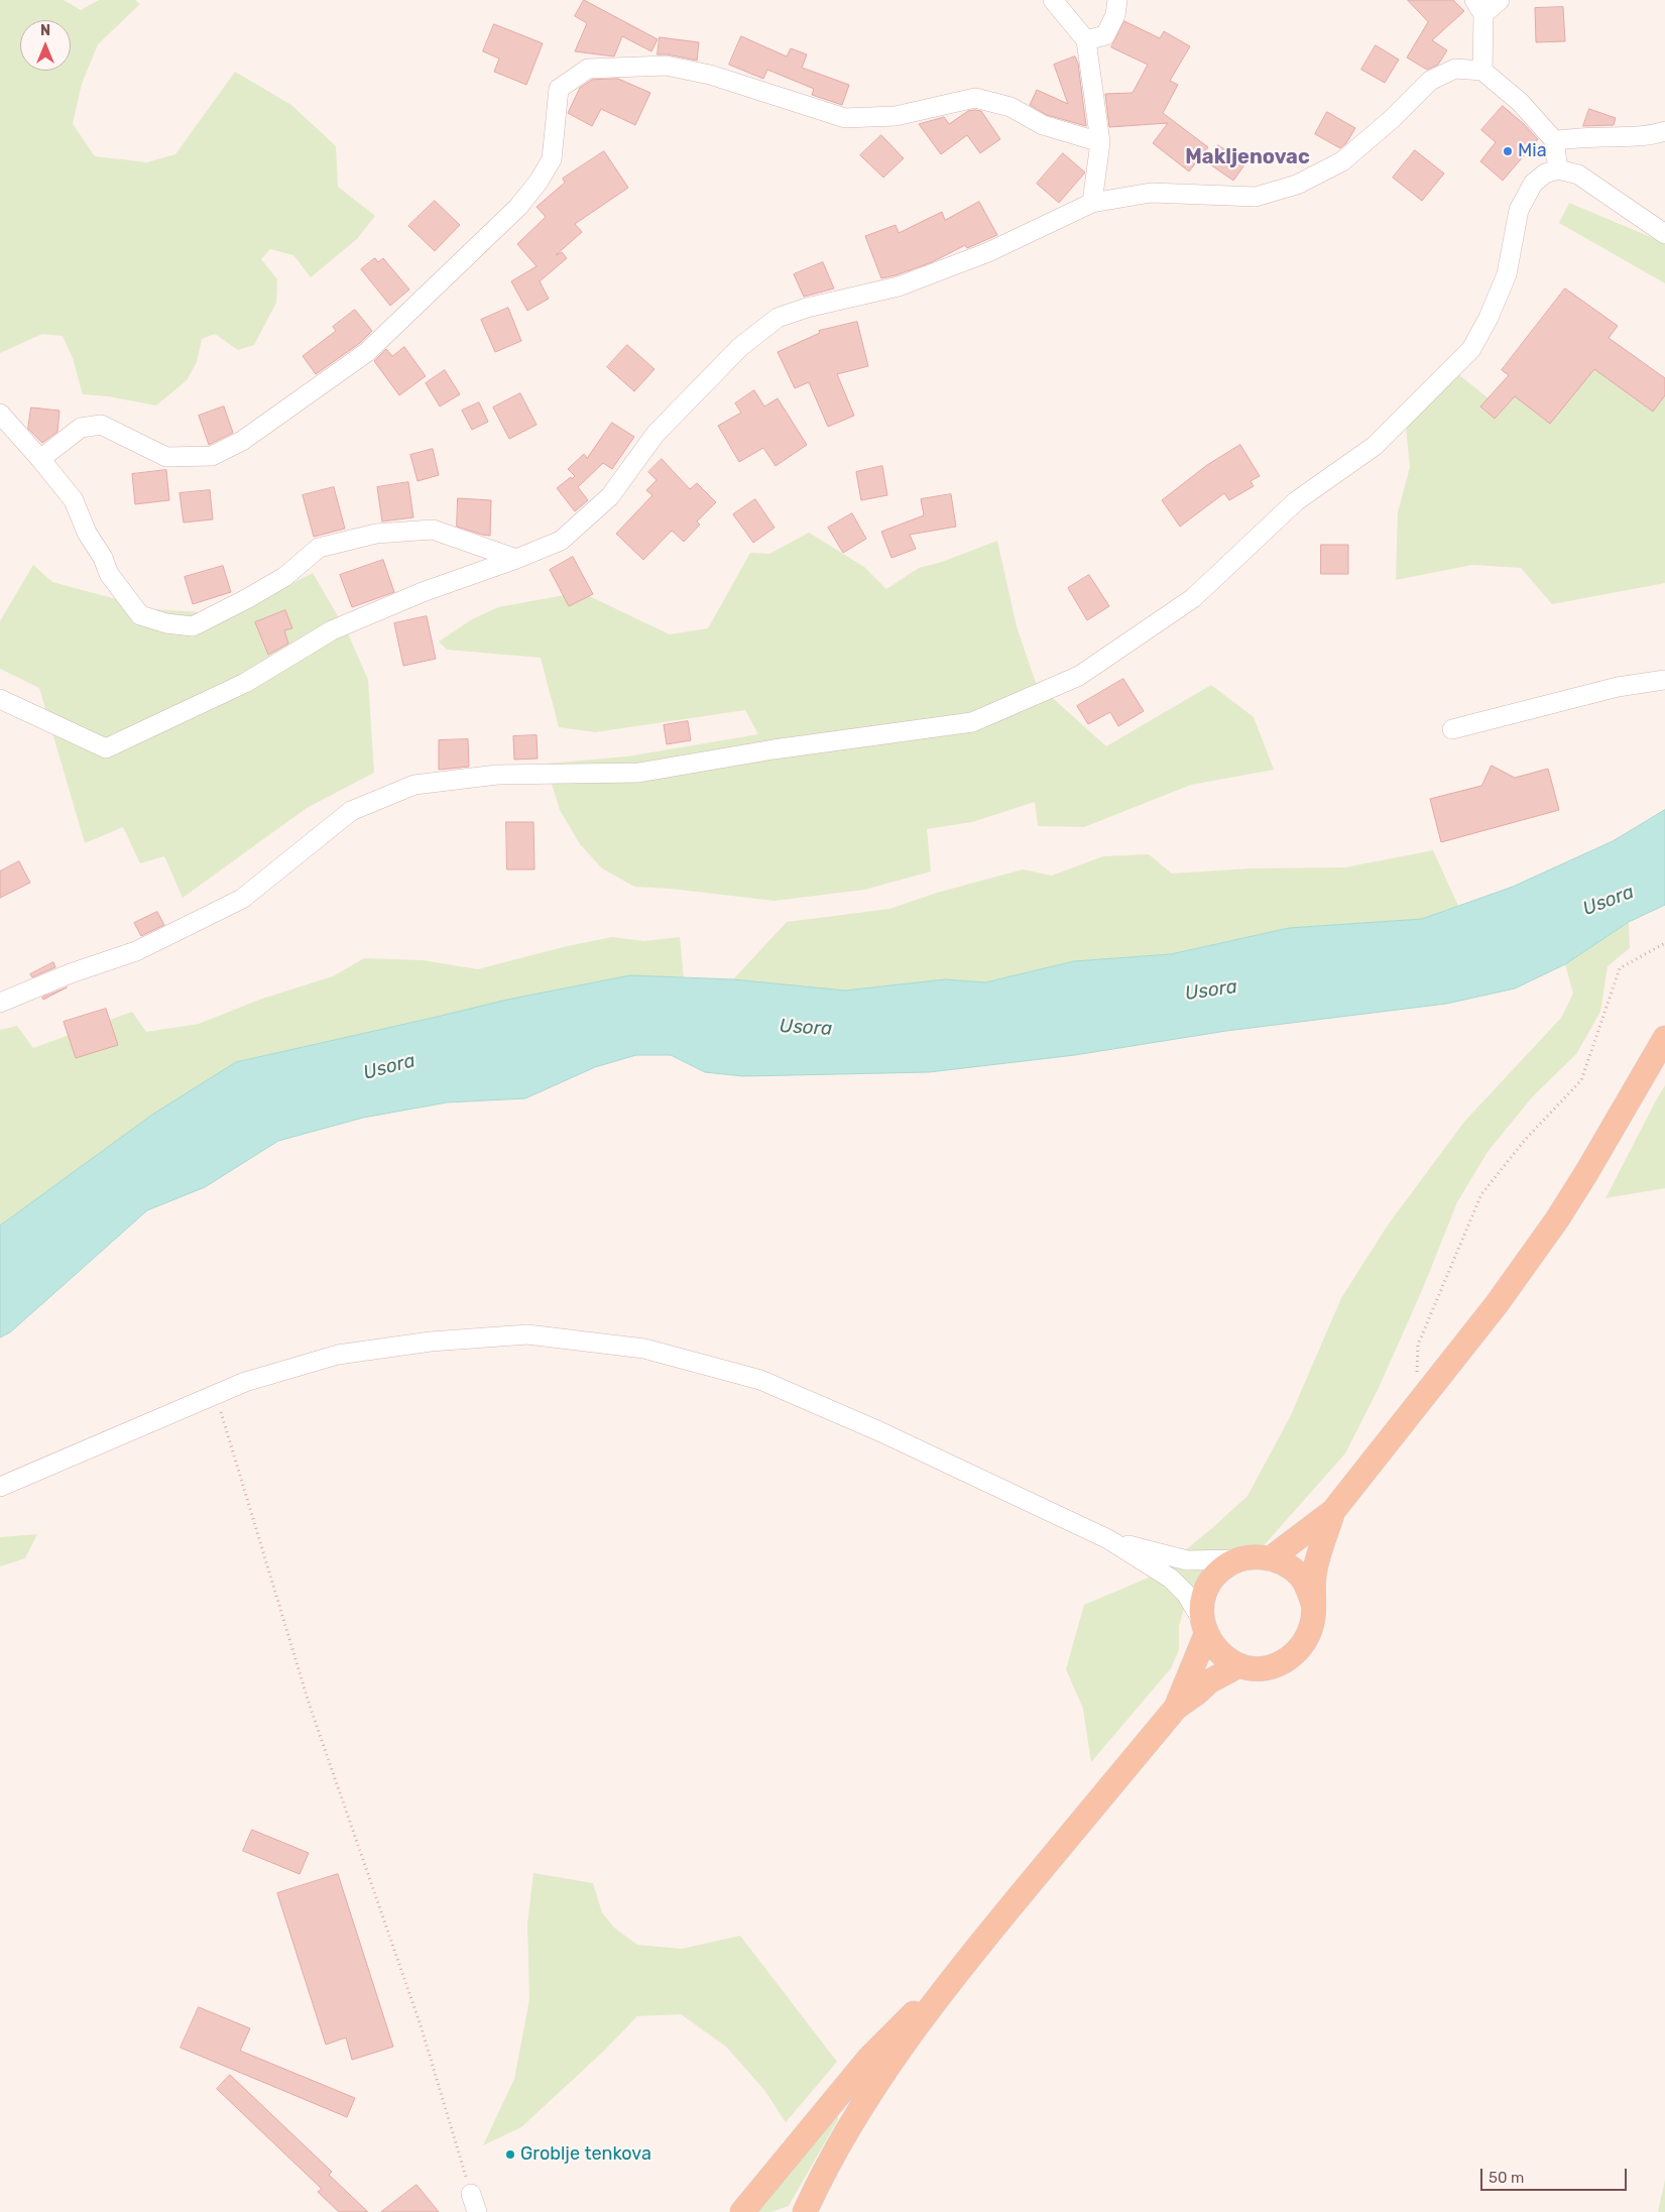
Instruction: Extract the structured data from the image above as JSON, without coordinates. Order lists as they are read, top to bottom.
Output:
{
  "districts": ["Makljenovac"],
  "water": ["Usora"],
  "places": ["Mia", "Groblje tenkova"],
  "scale_bar": "50 m",
  "north": "top"
}
